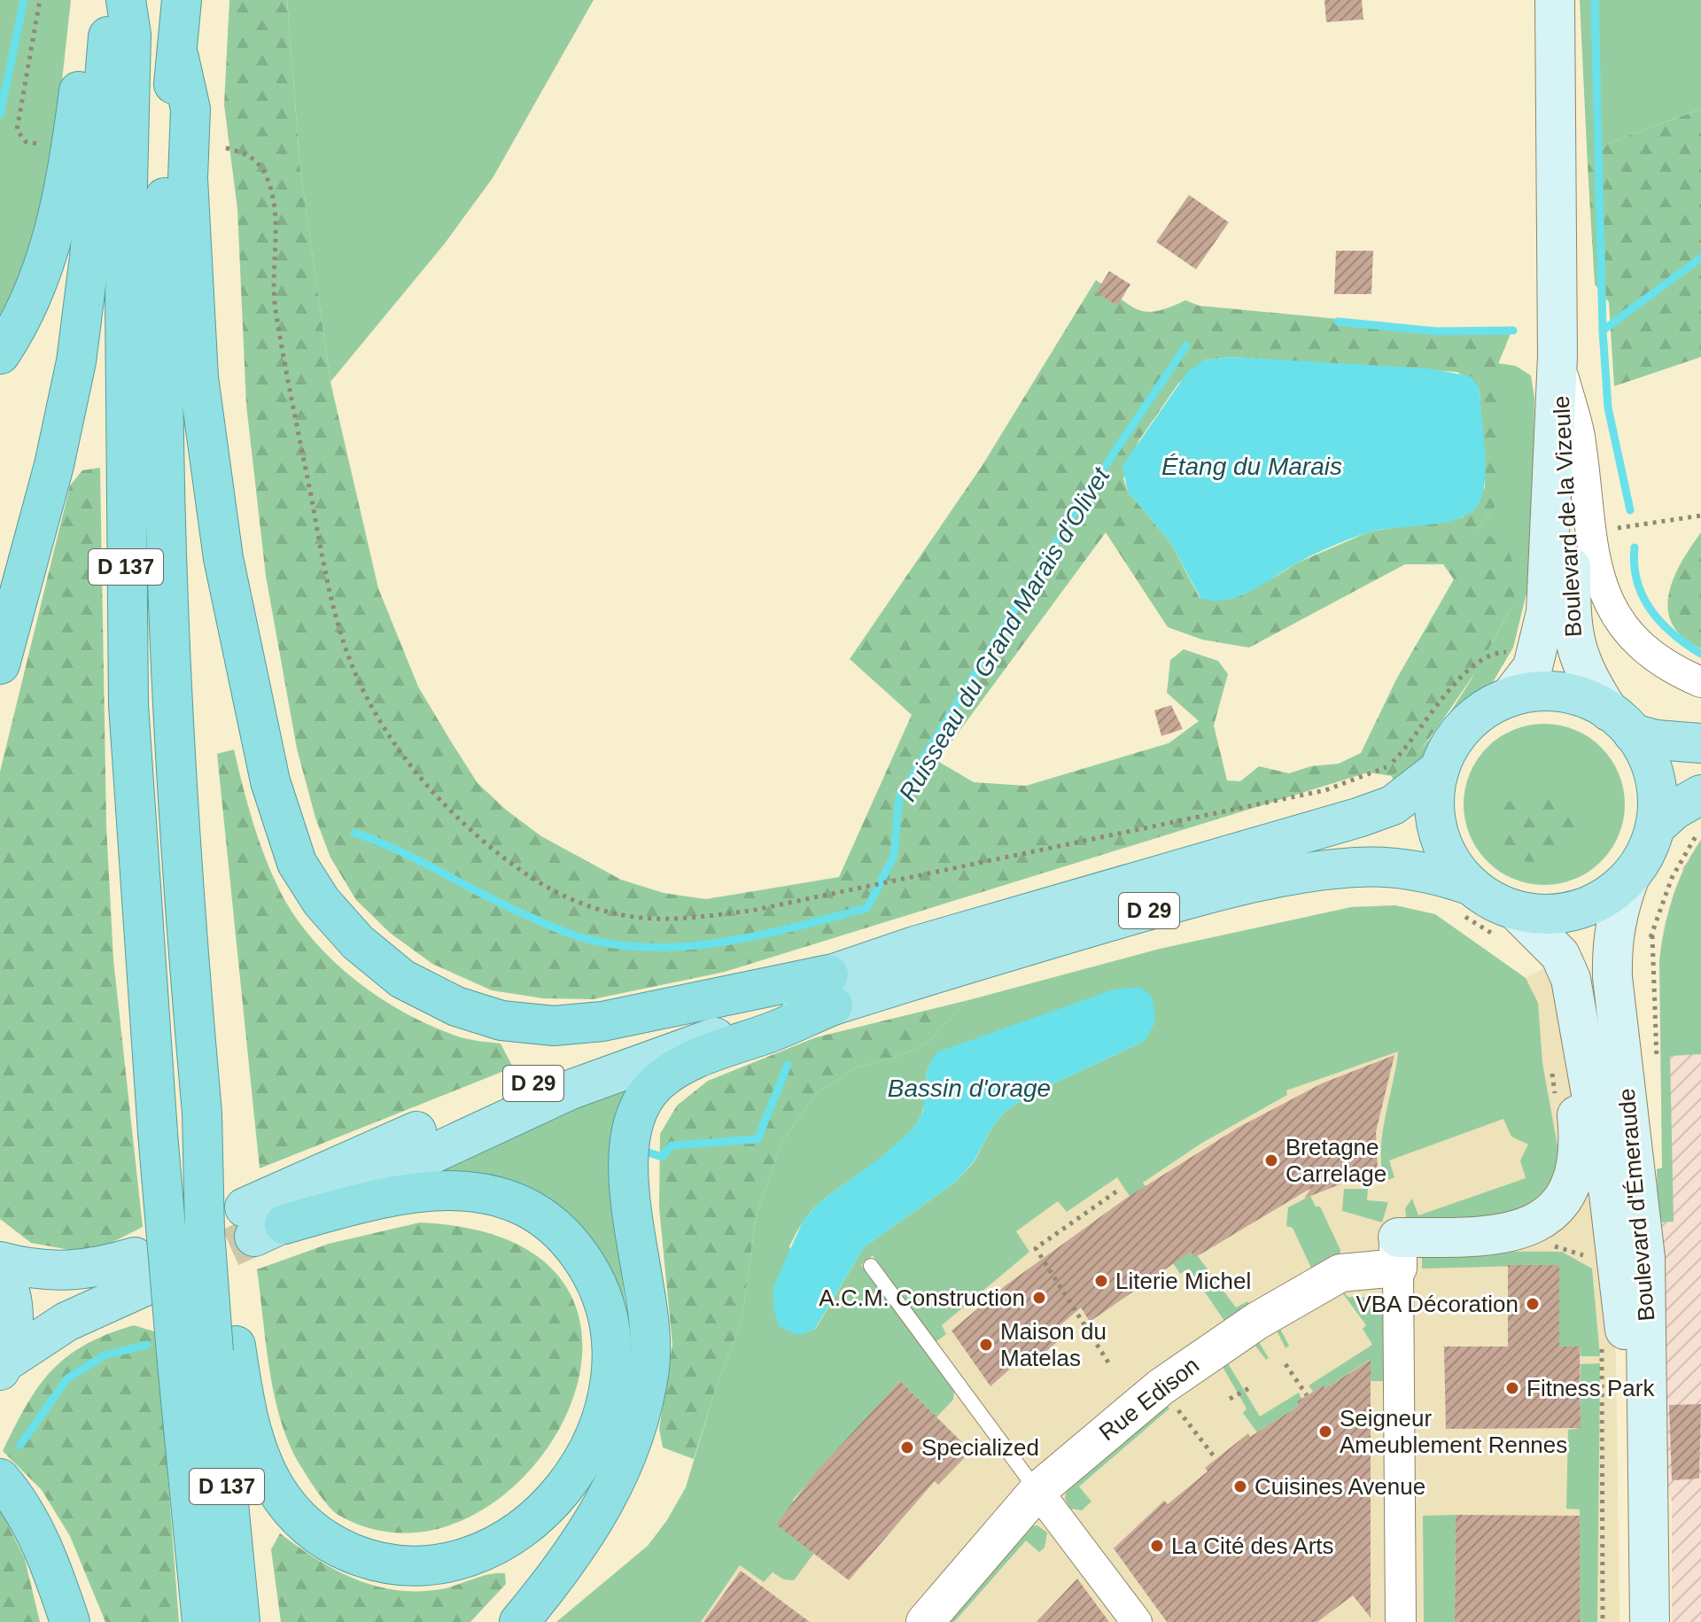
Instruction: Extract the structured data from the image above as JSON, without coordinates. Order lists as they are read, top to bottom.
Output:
{
  "streets": {
    "highway": ["D 137"],
    "main road": ["Boulevard de la Vizeule", "D 29", "Boulevard d'Émeraude"],
    "street": ["Rue Edison"]
  },
  "crossings": [
    ["Boulevard de la Vizeule", "D 29"],
    ["Boulevard de la Vizeule", "Boulevard d'Émeraude"],
    ["D 29", "Boulevard d'Émeraude"]
  ],
  "water": ["Étang du Marais", "Ruisseau du Grand Marais d'Olivet", "Bassin d'orage"],
  "places": [
    "Bretagne Carrelage",
    "Literie Michel",
    "A.C.M. Construction",
    "VBA Décoration",
    "Maison du Matelas",
    "Fitness Park",
    "Seigneur Ameublement Rennes",
    "Specialized",
    "Cuisines Avenue",
    "La Cité des Arts"
  ]
}
